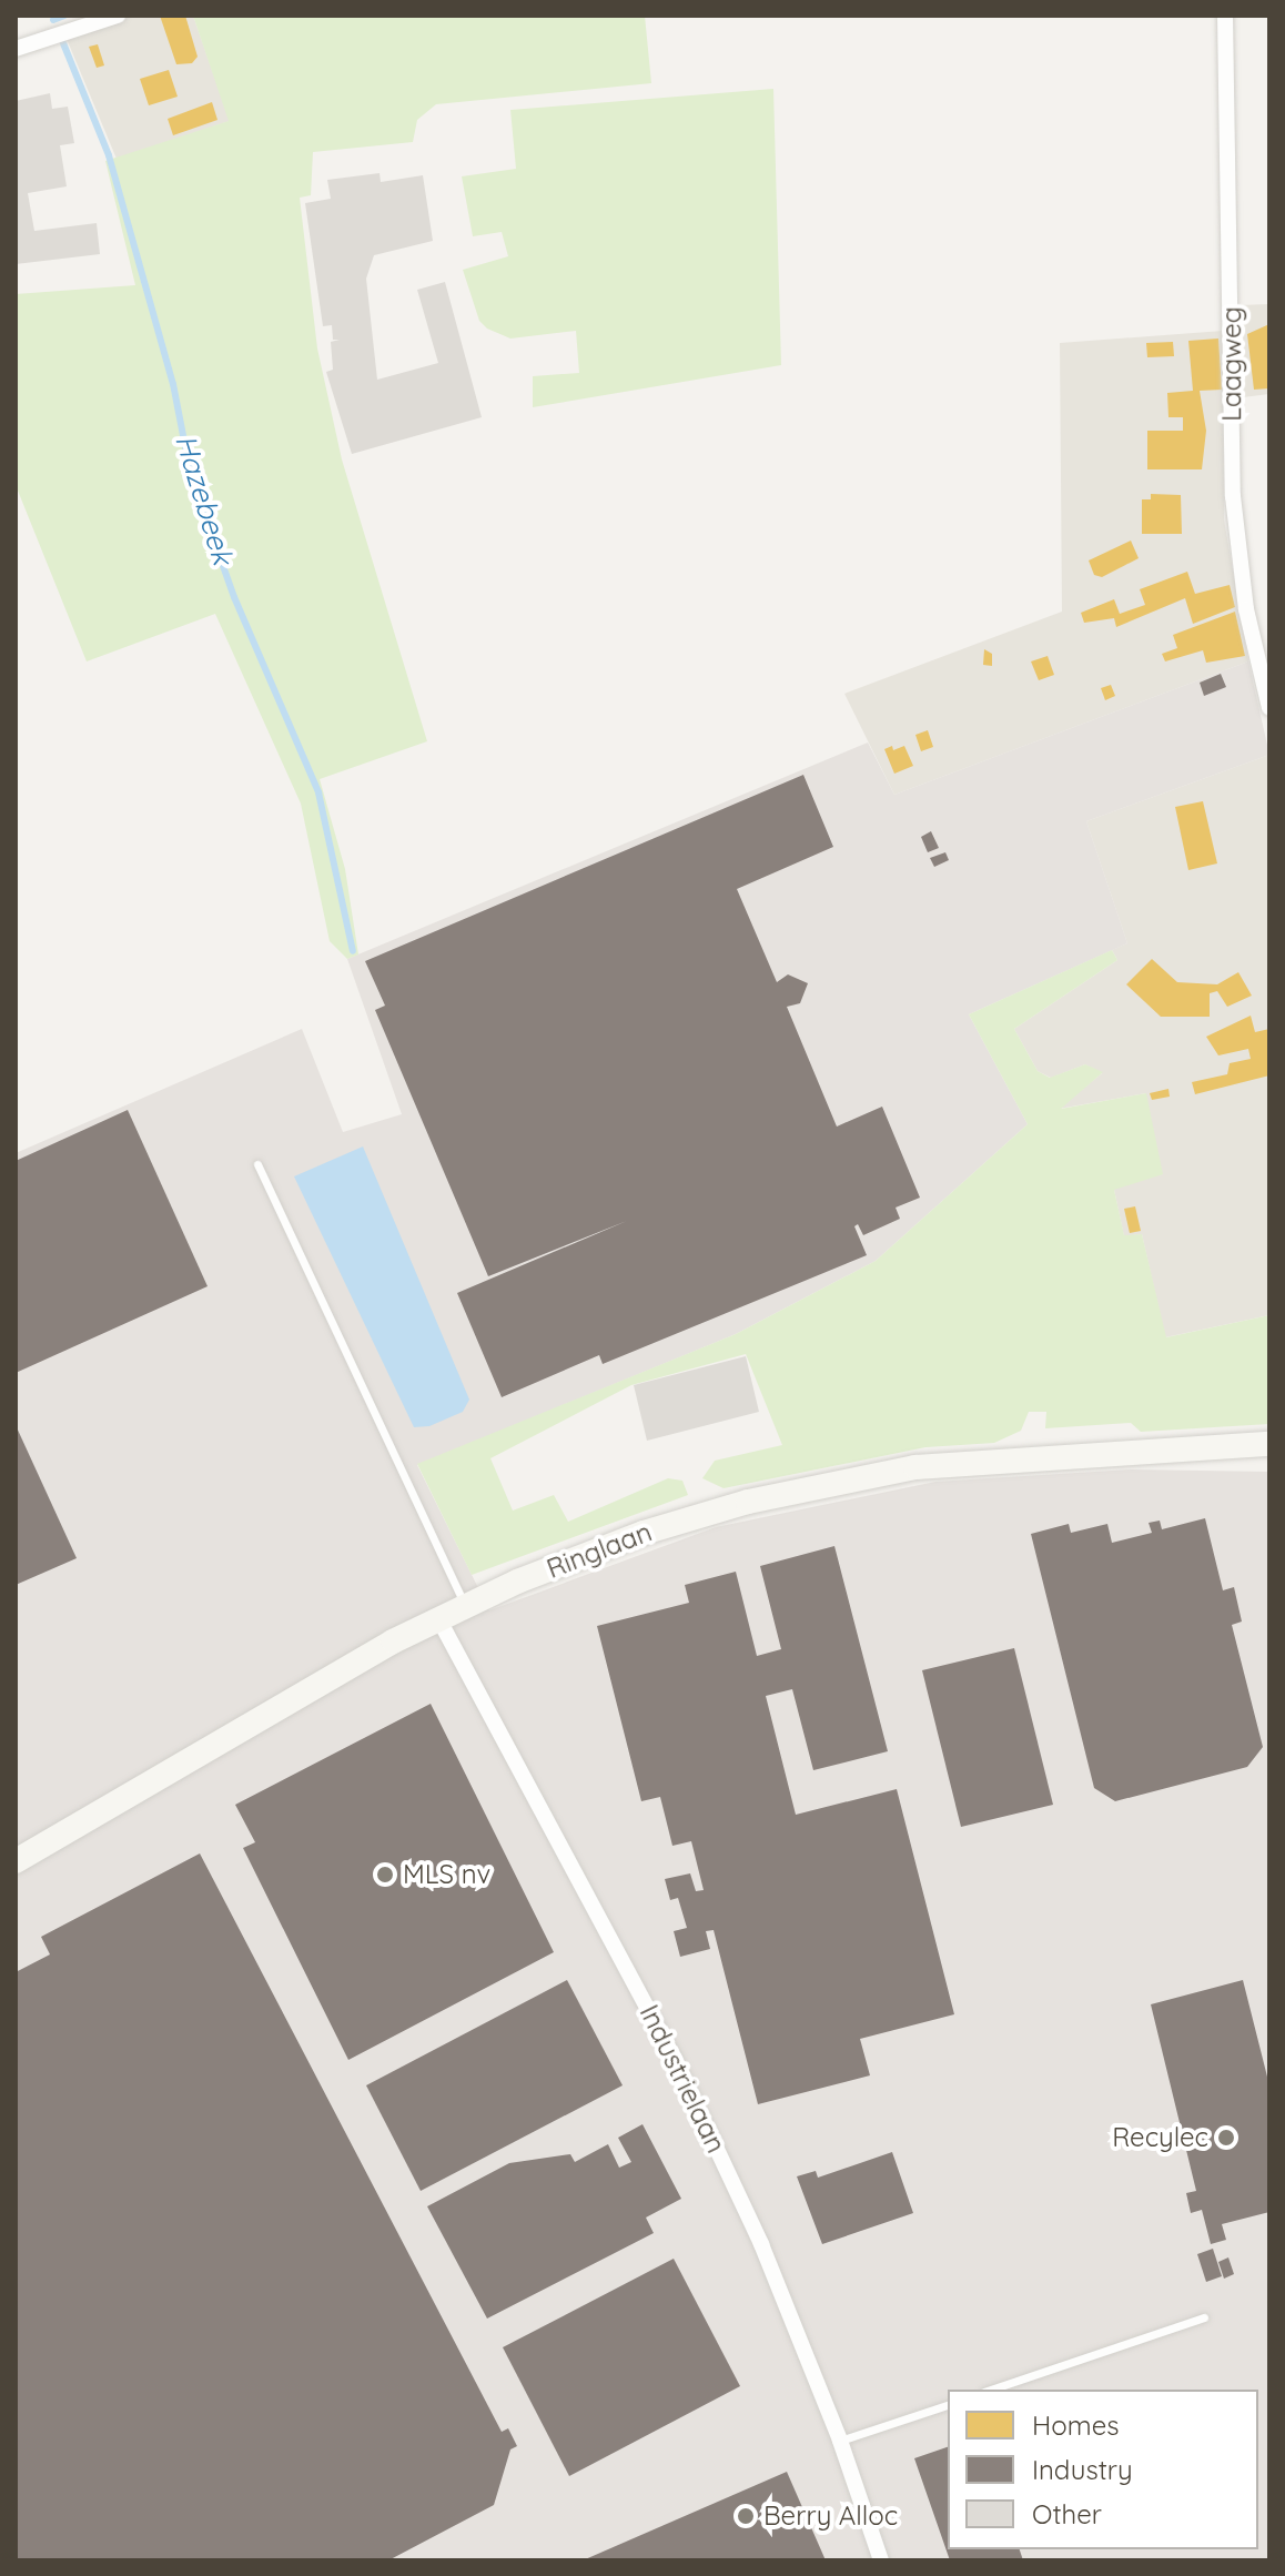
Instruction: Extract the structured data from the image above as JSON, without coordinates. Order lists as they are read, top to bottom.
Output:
{
  "streets": {
    "main road": ["Ringlaan"],
    "street": ["Laagweg", "Industrielaan"]
  },
  "crossings": [
    ["Ringlaan", "Industrielaan"]
  ],
  "water": ["Hazebeek"],
  "places": ["MLS nv", "Recylec", "Berry Alloc"],
  "legend": ["Homes", "Industry", "Other"]
}
